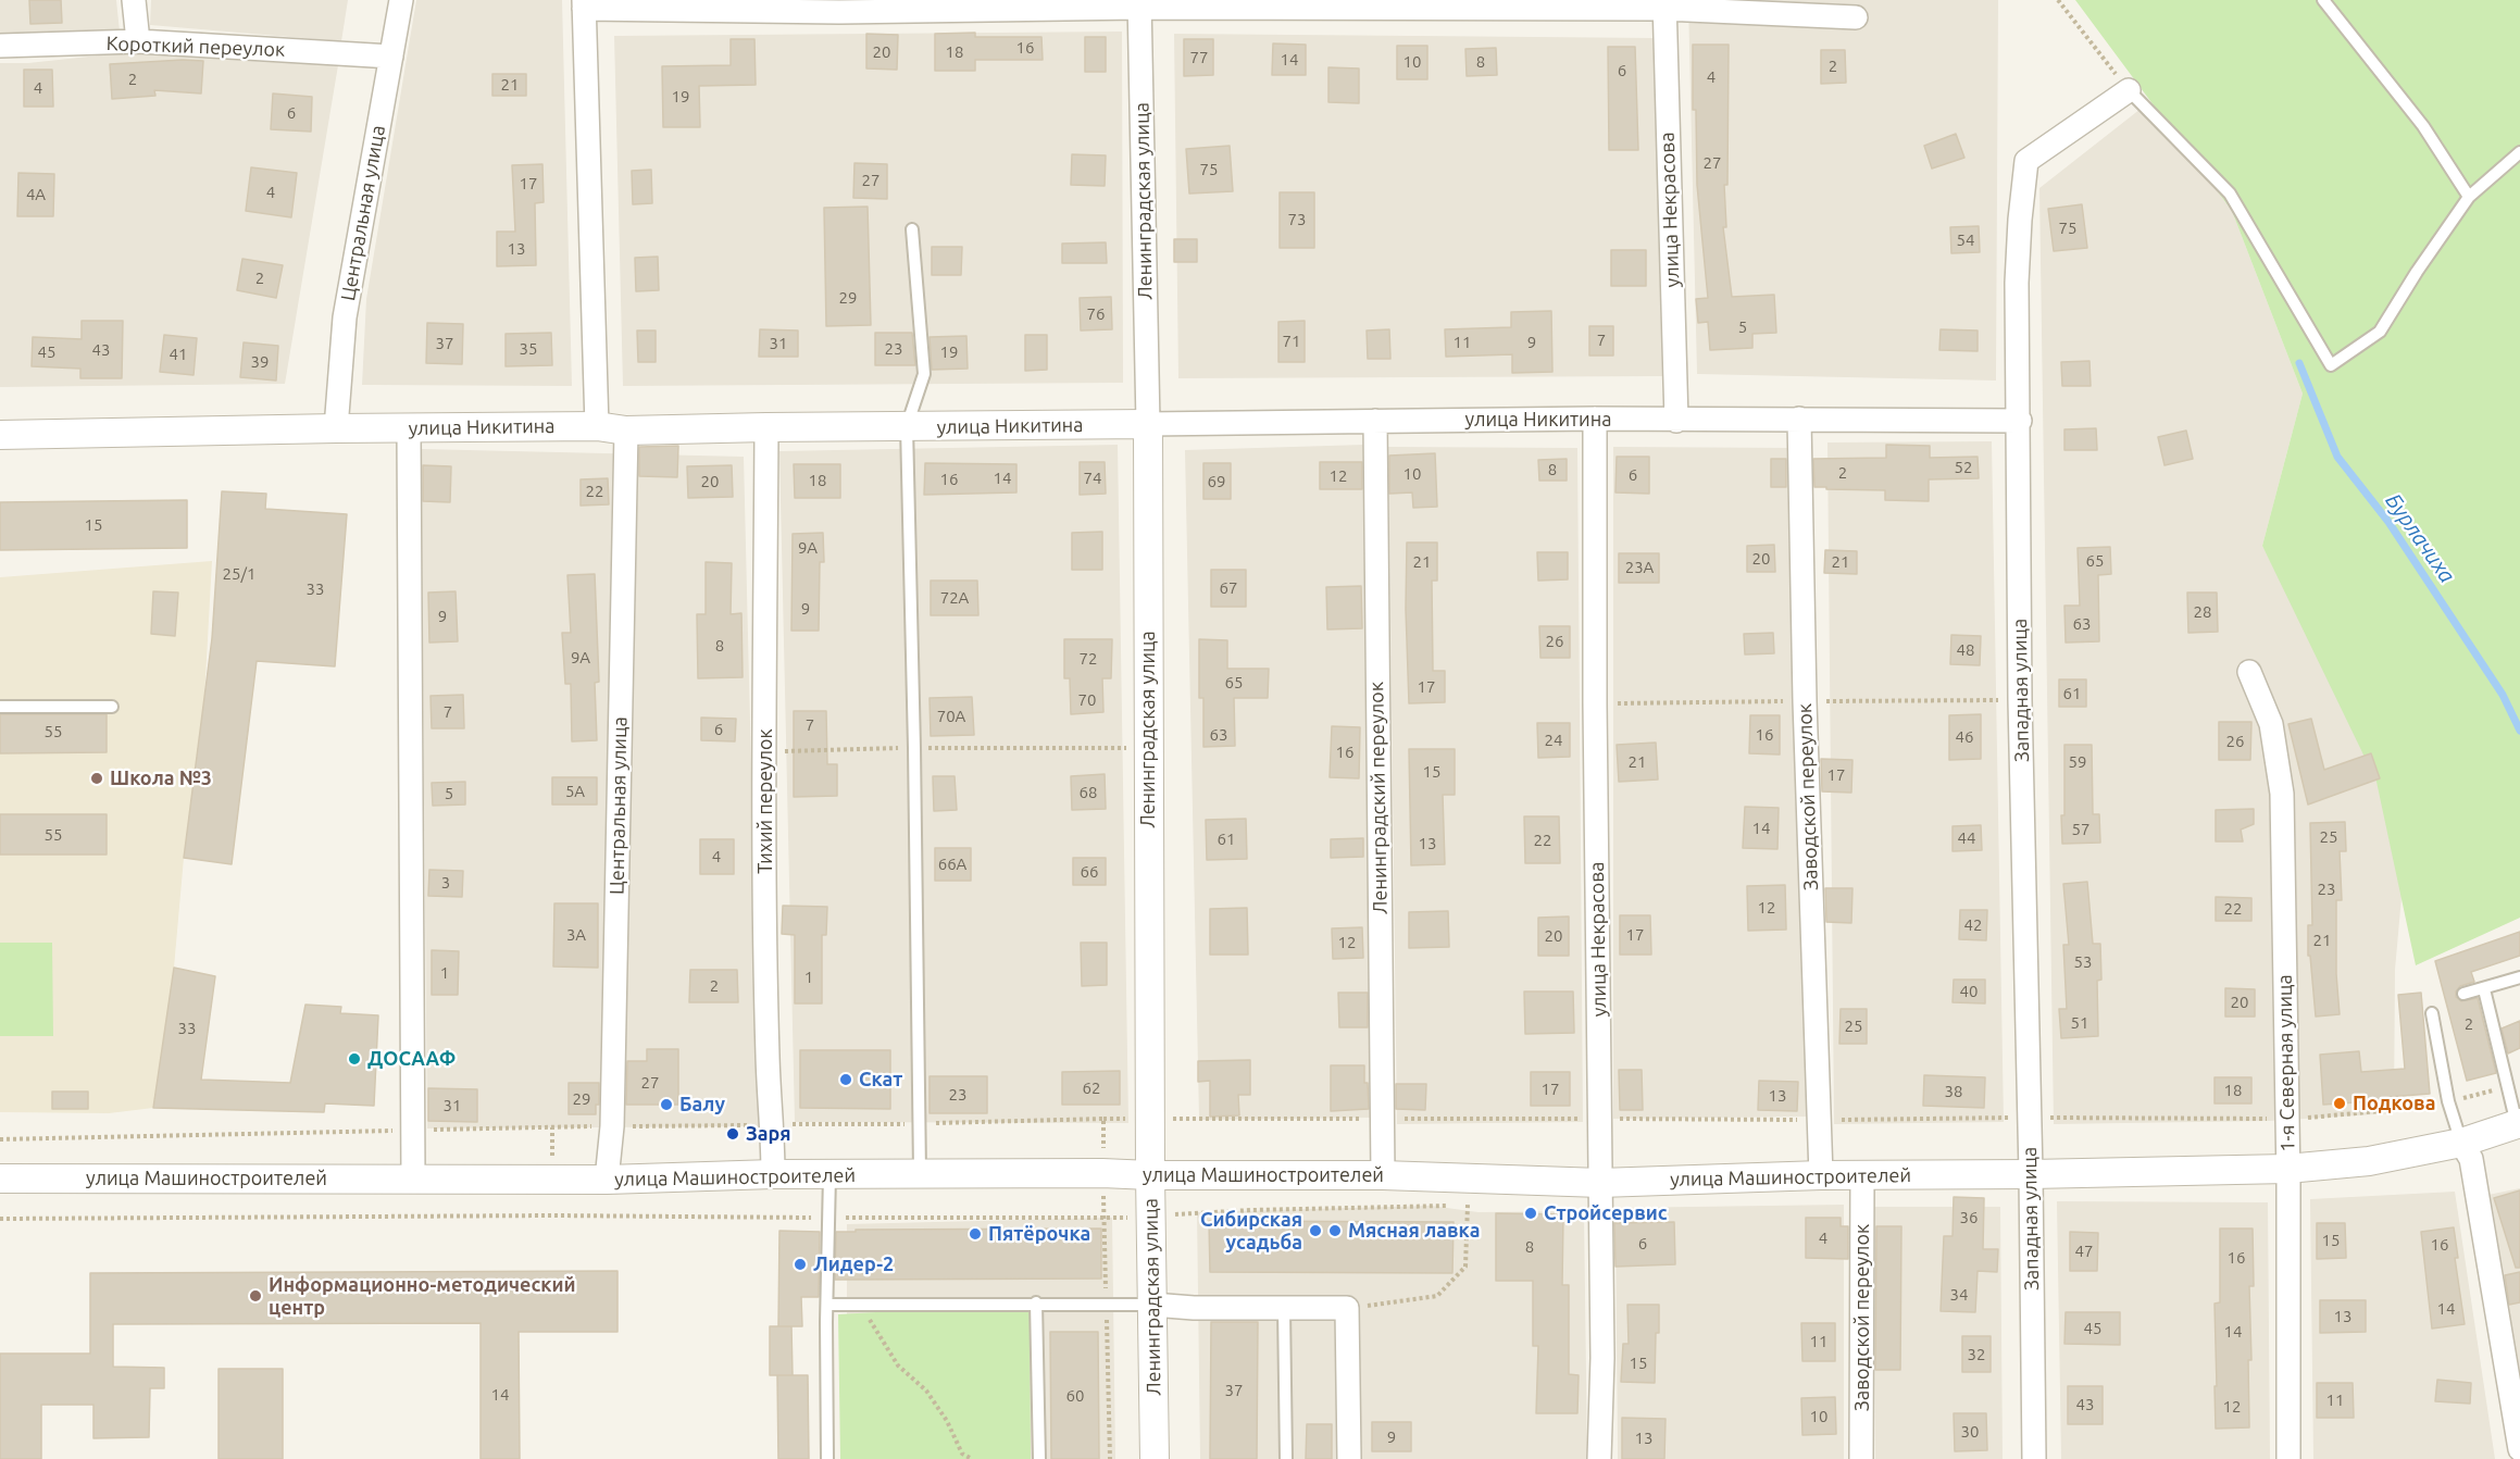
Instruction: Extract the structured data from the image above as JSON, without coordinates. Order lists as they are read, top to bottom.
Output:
{
  "streets": {
    "street": [
      "Короткий переулок",
      "Ленинградская улица",
      "улица Некрасова",
      "Центральная улица",
      "улица Никитина",
      "Западная улица",
      "Заводской переулок",
      "Ленинградский переулок",
      "Тихий переулок",
      "1-я Северная улица",
      "улица Машиностроителей"
    ]
  },
  "crossings": [
    ["Короткий переулок", "Центральная улица"],
    ["Ленинградская улица", "улица Никитина"],
    ["Ленинградская улица", "улица Машиностроителей"],
    ["улица Некрасова", "улица Никитина"],
    ["улица Некрасова", "улица Машиностроителей"],
    ["Центральная улица", "улица Никитина"],
    ["Центральная улица", "улица Машиностроителей"],
    ["улица Никитина", "Западная улица"],
    ["улица Никитина", "Заводской переулок"],
    ["улица Никитина", "Ленинградский переулок"],
    ["улица Никитина", "Тихий переулок"],
    ["Западная улица", "улица Машиностроителей"],
    ["Заводской переулок", "улица Машиностроителей"],
    ["Ленинградский переулок", "улица Машиностроителей"],
    ["Тихий переулок", "улица Машиностроителей"],
    ["1-я Северная улица", "улица Машиностроителей"]
  ],
  "water": ["Бурлачиха"],
  "places": [
    "Школа №3",
    "ДОСААФ",
    "Скат",
    "Подкова",
    "Балу",
    "Заря",
    "Стройсервис",
    "Сибирская усадьба",
    "Мясная лавка",
    "Пятёрочка",
    "Лидер-2",
    "Информационно-методический центр"
  ],
  "house_numbers": [
    "16",
    "20",
    "18",
    "77",
    "14",
    "10",
    "8",
    "2",
    "6",
    "4",
    "2",
    "21",
    "4",
    "19",
    "6",
    "27",
    "75",
    "27",
    "17",
    "4",
    "4А",
    "73",
    "75",
    "54",
    "13",
    "2",
    "29",
    "76",
    "5",
    "7",
    "71",
    "11",
    "9",
    "37",
    "31",
    "35",
    "23",
    "43",
    "45",
    "19",
    "41",
    "39",
    "52",
    "8",
    "2",
    "10",
    "6",
    "12",
    "14",
    "74",
    "16",
    "18",
    "20",
    "69",
    "22",
    "15",
    "9А",
    "20",
    "65",
    "21",
    "21",
    "23А",
    "25/1",
    "67",
    "33",
    "72А",
    "9",
    "28",
    "9",
    "63",
    "26",
    "8",
    "48",
    "9А",
    "72",
    "65",
    "17",
    "61",
    "70",
    "7",
    "70А",
    "7",
    "6",
    "55",
    "63",
    "16",
    "46",
    "24",
    "26",
    "16",
    "21",
    "59",
    "15",
    "17",
    "5А",
    "68",
    "5",
    "14",
    "57",
    "55",
    "25",
    "44",
    "61",
    "22",
    "13",
    "4",
    "66А",
    "66",
    "3",
    "23",
    "12",
    "22",
    "42",
    "3А",
    "17",
    "20",
    "21",
    "12",
    "53",
    "1",
    "1",
    "2",
    "40",
    "20",
    "51",
    "2",
    "25",
    "33",
    "27",
    "62",
    "17",
    "18",
    "38",
    "23",
    "13",
    "29",
    "31",
    "36",
    "4",
    "15",
    "6",
    "16",
    "8",
    "47",
    "16",
    "34",
    "14",
    "13",
    "45",
    "14",
    "11",
    "32",
    "15",
    "37",
    "14",
    "60",
    "11",
    "43",
    "12",
    "10",
    "30",
    "9",
    "13"
  ]
}
